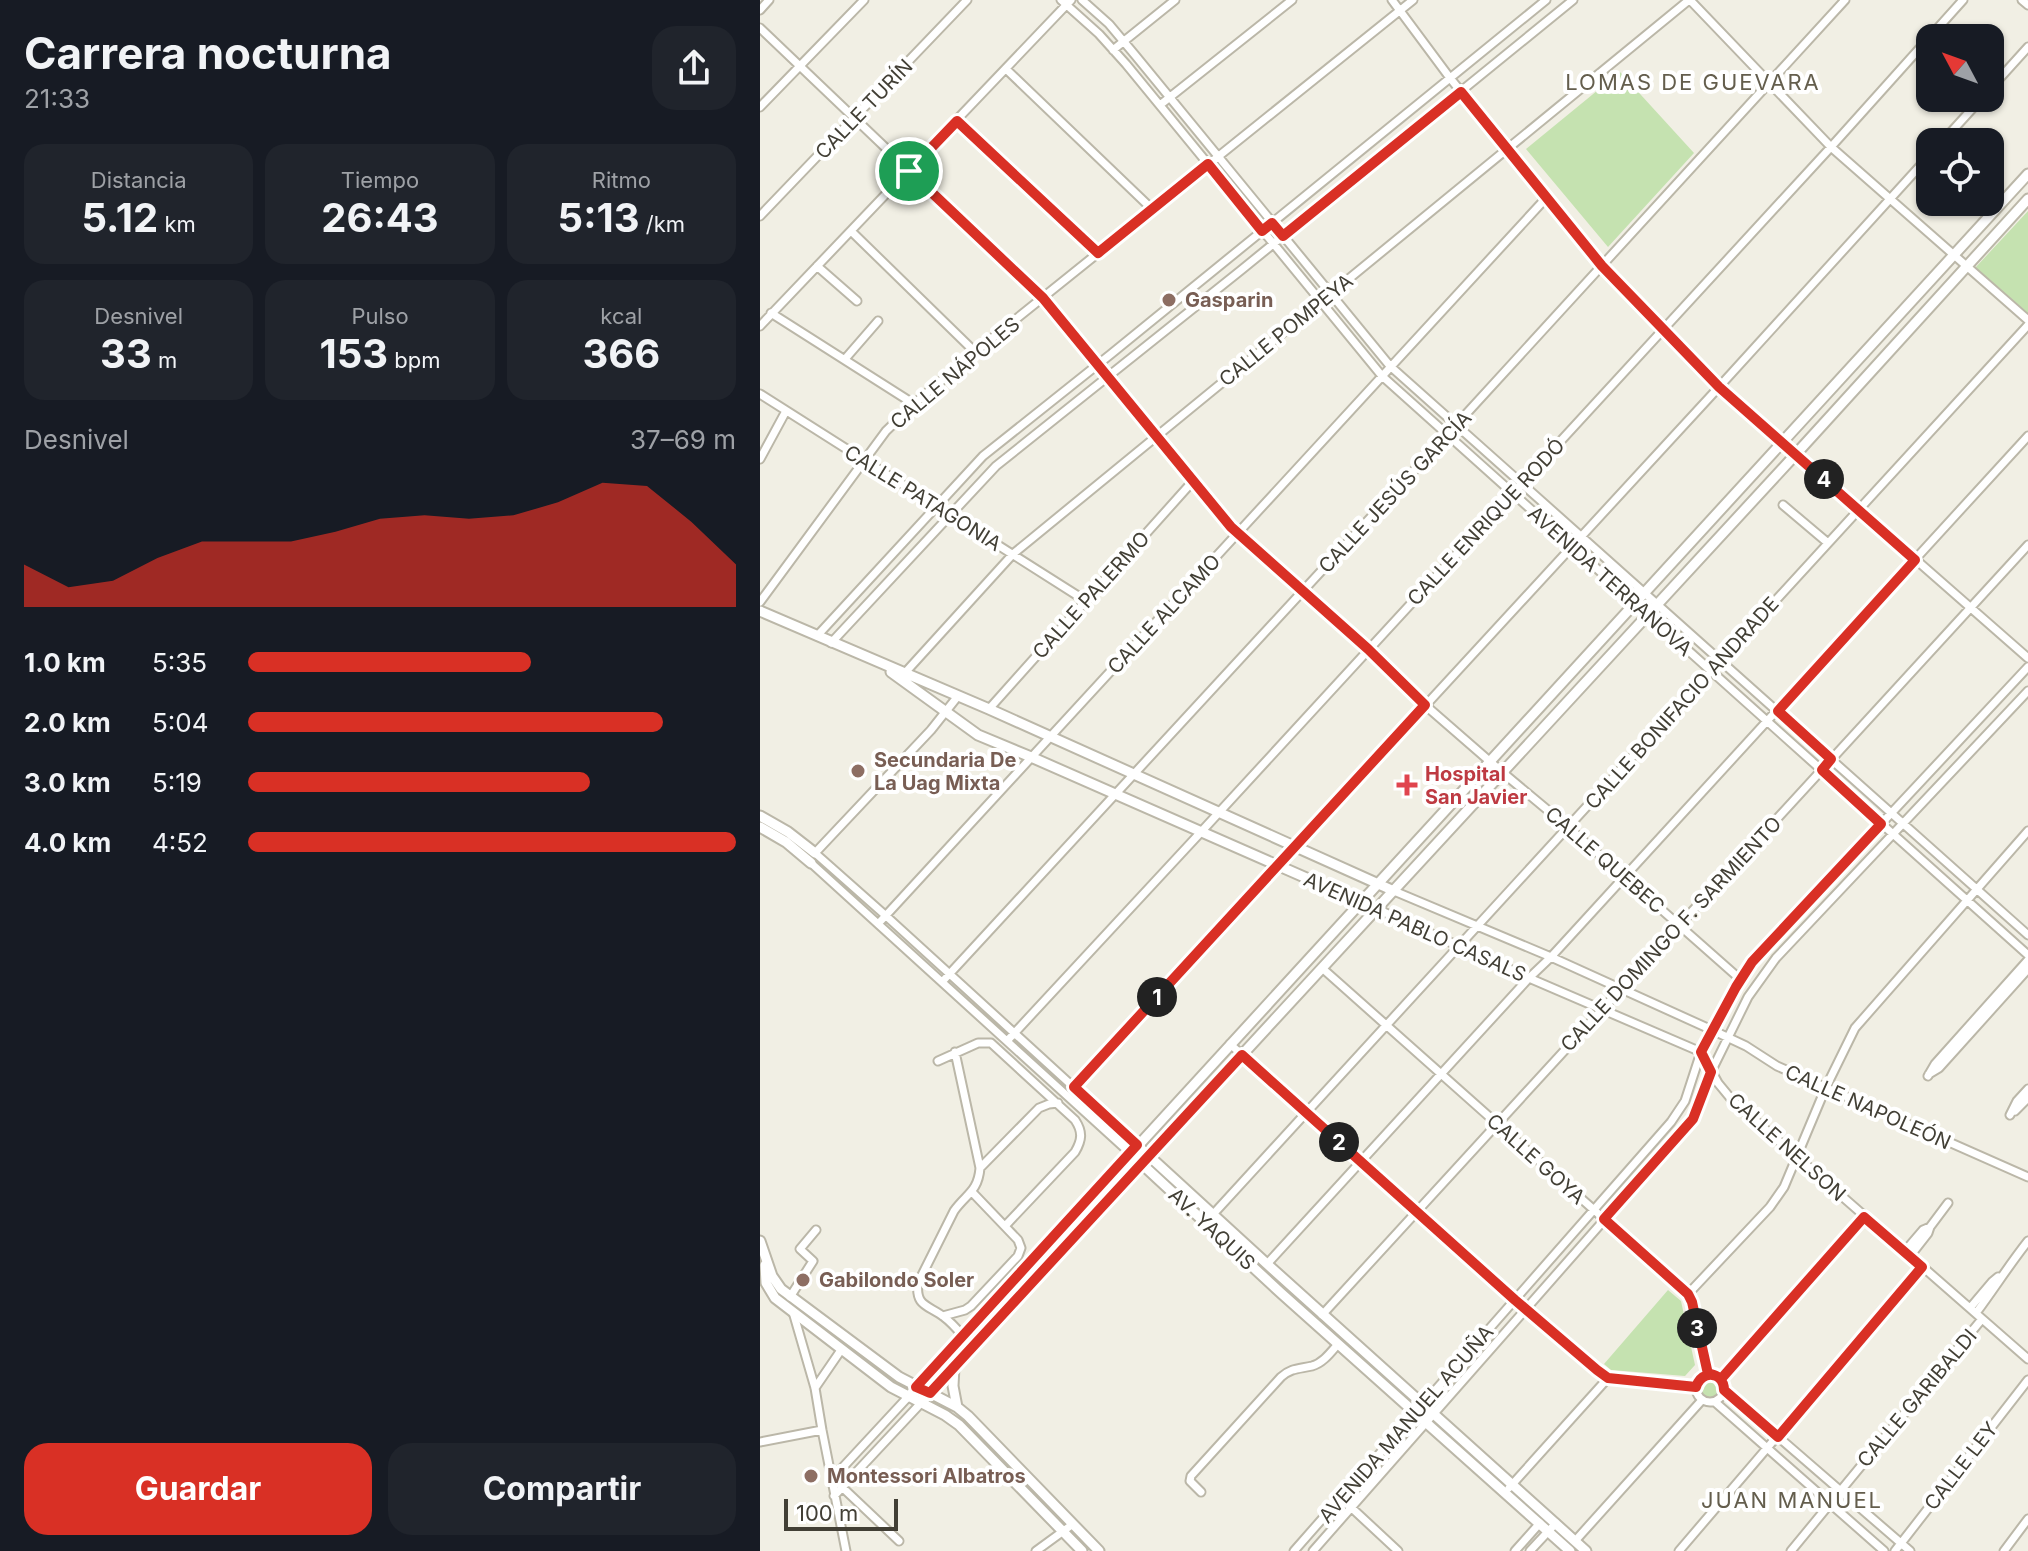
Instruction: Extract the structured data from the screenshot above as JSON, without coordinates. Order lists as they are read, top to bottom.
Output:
{
  "streets": {
    "street": [
      "CALLE TURÍN",
      "CALLE POMPEYA",
      "CALLE NÁPOLES",
      "CALLE JESÚS GARCÍA",
      "CALLE PATAGONIA",
      "CALLE ENRIQUE RODÓ",
      "AVENIDA TERRANOVA",
      "CALLE PALERMO",
      "CALLE ALCAMO",
      "CALLE BONIFACIO ANDRADE",
      "CALLE QUEBEC",
      "AVENIDA PABLO CASALS",
      "CALLE DOMINGO F. SARMIENTO",
      "CALLE NAPOLEÓN",
      "CALLE NELSON",
      "CALLE GOYA",
      "AV. YAQUIS",
      "CALLE GARIBALDI",
      "AVENIDA MANUEL ACUÑA",
      "CALLE LEY"
    ]
  },
  "crossings": [
    ["CALLE TURÍN", "CALLE QUEBEC"],
    ["CALLE POMPEYA", "CALLE PATAGONIA"],
    ["CALLE POMPEYA", "AVENIDA TERRANOVA"],
    ["CALLE POMPEYA", "CALLE QUEBEC"],
    ["CALLE POMPEYA", "AVENIDA PABLO CASALS"],
    ["CALLE NÁPOLES", "CALLE PATAGONIA"],
    ["CALLE NÁPOLES", "AVENIDA TERRANOVA"],
    ["CALLE NÁPOLES", "CALLE QUEBEC"],
    ["CALLE JESÚS GARCÍA", "AVENIDA TERRANOVA"],
    ["CALLE JESÚS GARCÍA", "CALLE QUEBEC"],
    ["CALLE JESÚS GARCÍA", "AVENIDA PABLO CASALS"],
    ["CALLE PATAGONIA", "CALLE PALERMO"],
    ["CALLE ENRIQUE RODÓ", "AVENIDA TERRANOVA"],
    ["CALLE ENRIQUE RODÓ", "CALLE QUEBEC"],
    ["CALLE ENRIQUE RODÓ", "AVENIDA PABLO CASALS"],
    ["AVENIDA TERRANOVA", "CALLE ALCAMO"],
    ["AVENIDA TERRANOVA", "CALLE BONIFACIO ANDRADE"],
    ["AVENIDA TERRANOVA", "CALLE DOMINGO F. SARMIENTO"],
    ["AVENIDA TERRANOVA", "AVENIDA MANUEL ACUÑA"],
    ["CALLE PALERMO", "CALLE QUEBEC"],
    ["CALLE PALERMO", "AVENIDA PABLO CASALS"],
    ["CALLE ALCAMO", "CALLE QUEBEC"],
    ["CALLE ALCAMO", "AVENIDA PABLO CASALS"],
    ["CALLE BONIFACIO ANDRADE", "CALLE QUEBEC"],
    ["CALLE BONIFACIO ANDRADE", "AVENIDA PABLO CASALS"],
    ["CALLE BONIFACIO ANDRADE", "CALLE GOYA"],
    ["CALLE BONIFACIO ANDRADE", "AV. YAQUIS"],
    ["CALLE QUEBEC", "CALLE DOMINGO F. SARMIENTO"],
    ["CALLE QUEBEC", "AVENIDA MANUEL ACUÑA"],
    ["AVENIDA PABLO CASALS", "CALLE DOMINGO F. SARMIENTO"],
    ["AVENIDA PABLO CASALS", "CALLE NAPOLEÓN"],
    ["AVENIDA PABLO CASALS", "CALLE NELSON"],
    ["AVENIDA PABLO CASALS", "AVENIDA MANUEL ACUÑA"],
    ["CALLE DOMINGO F. SARMIENTO", "CALLE GOYA"],
    ["CALLE DOMINGO F. SARMIENTO", "AV. YAQUIS"],
    ["CALLE NAPOLEÓN", "AVENIDA MANUEL ACUÑA"],
    ["CALLE NELSON", "CALLE GARIBALDI"],
    ["CALLE NELSON", "AVENIDA MANUEL ACUÑA"],
    ["CALLE GOYA", "AVENIDA MANUEL ACUÑA"],
    ["AV. YAQUIS", "AVENIDA MANUEL ACUÑA"]
  ],
  "districts": ["LOMAS DE GUEVARA", "JUAN MANUEL"],
  "places": {
    "other": [
      "Gasparin",
      "Secundaria De La Uag Mixta",
      "Gabilondo Soler",
      "Montessori Albatros"
    ],
    "health": ["Hospital San Javier"]
  },
  "scale_bar": "100 m",
  "north": "top left",
  "page": {
    "heading": ["Carrera nocturna", "21:33"],
    "stats": [
      ["Distancia", "5.12 km"],
      ["Tiempo", "26:43"],
      ["Ritmo", "5:13 /km"],
      ["Desnivel", "33 m"],
      ["Pulso", "153 bpm"],
      ["kcal", "366"]
    ],
    "chart": ["Desnivel", "37–69 m"],
    "pins": [
      "4",
      "1",
      "2",
      "3"
    ],
    "list": [
      {
        "name": "1.0 km",
        "note": "5:35"
      },
      {
        "name": "2.0 km",
        "note": "5:04"
      },
      {
        "name": "3.0 km",
        "note": "5:19"
      },
      {
        "name": "4.0 km",
        "note": "4:52"
      }
    ],
    "buttons": ["Guardar", "Compartir"],
    "scale": "100 m"
  }
}
